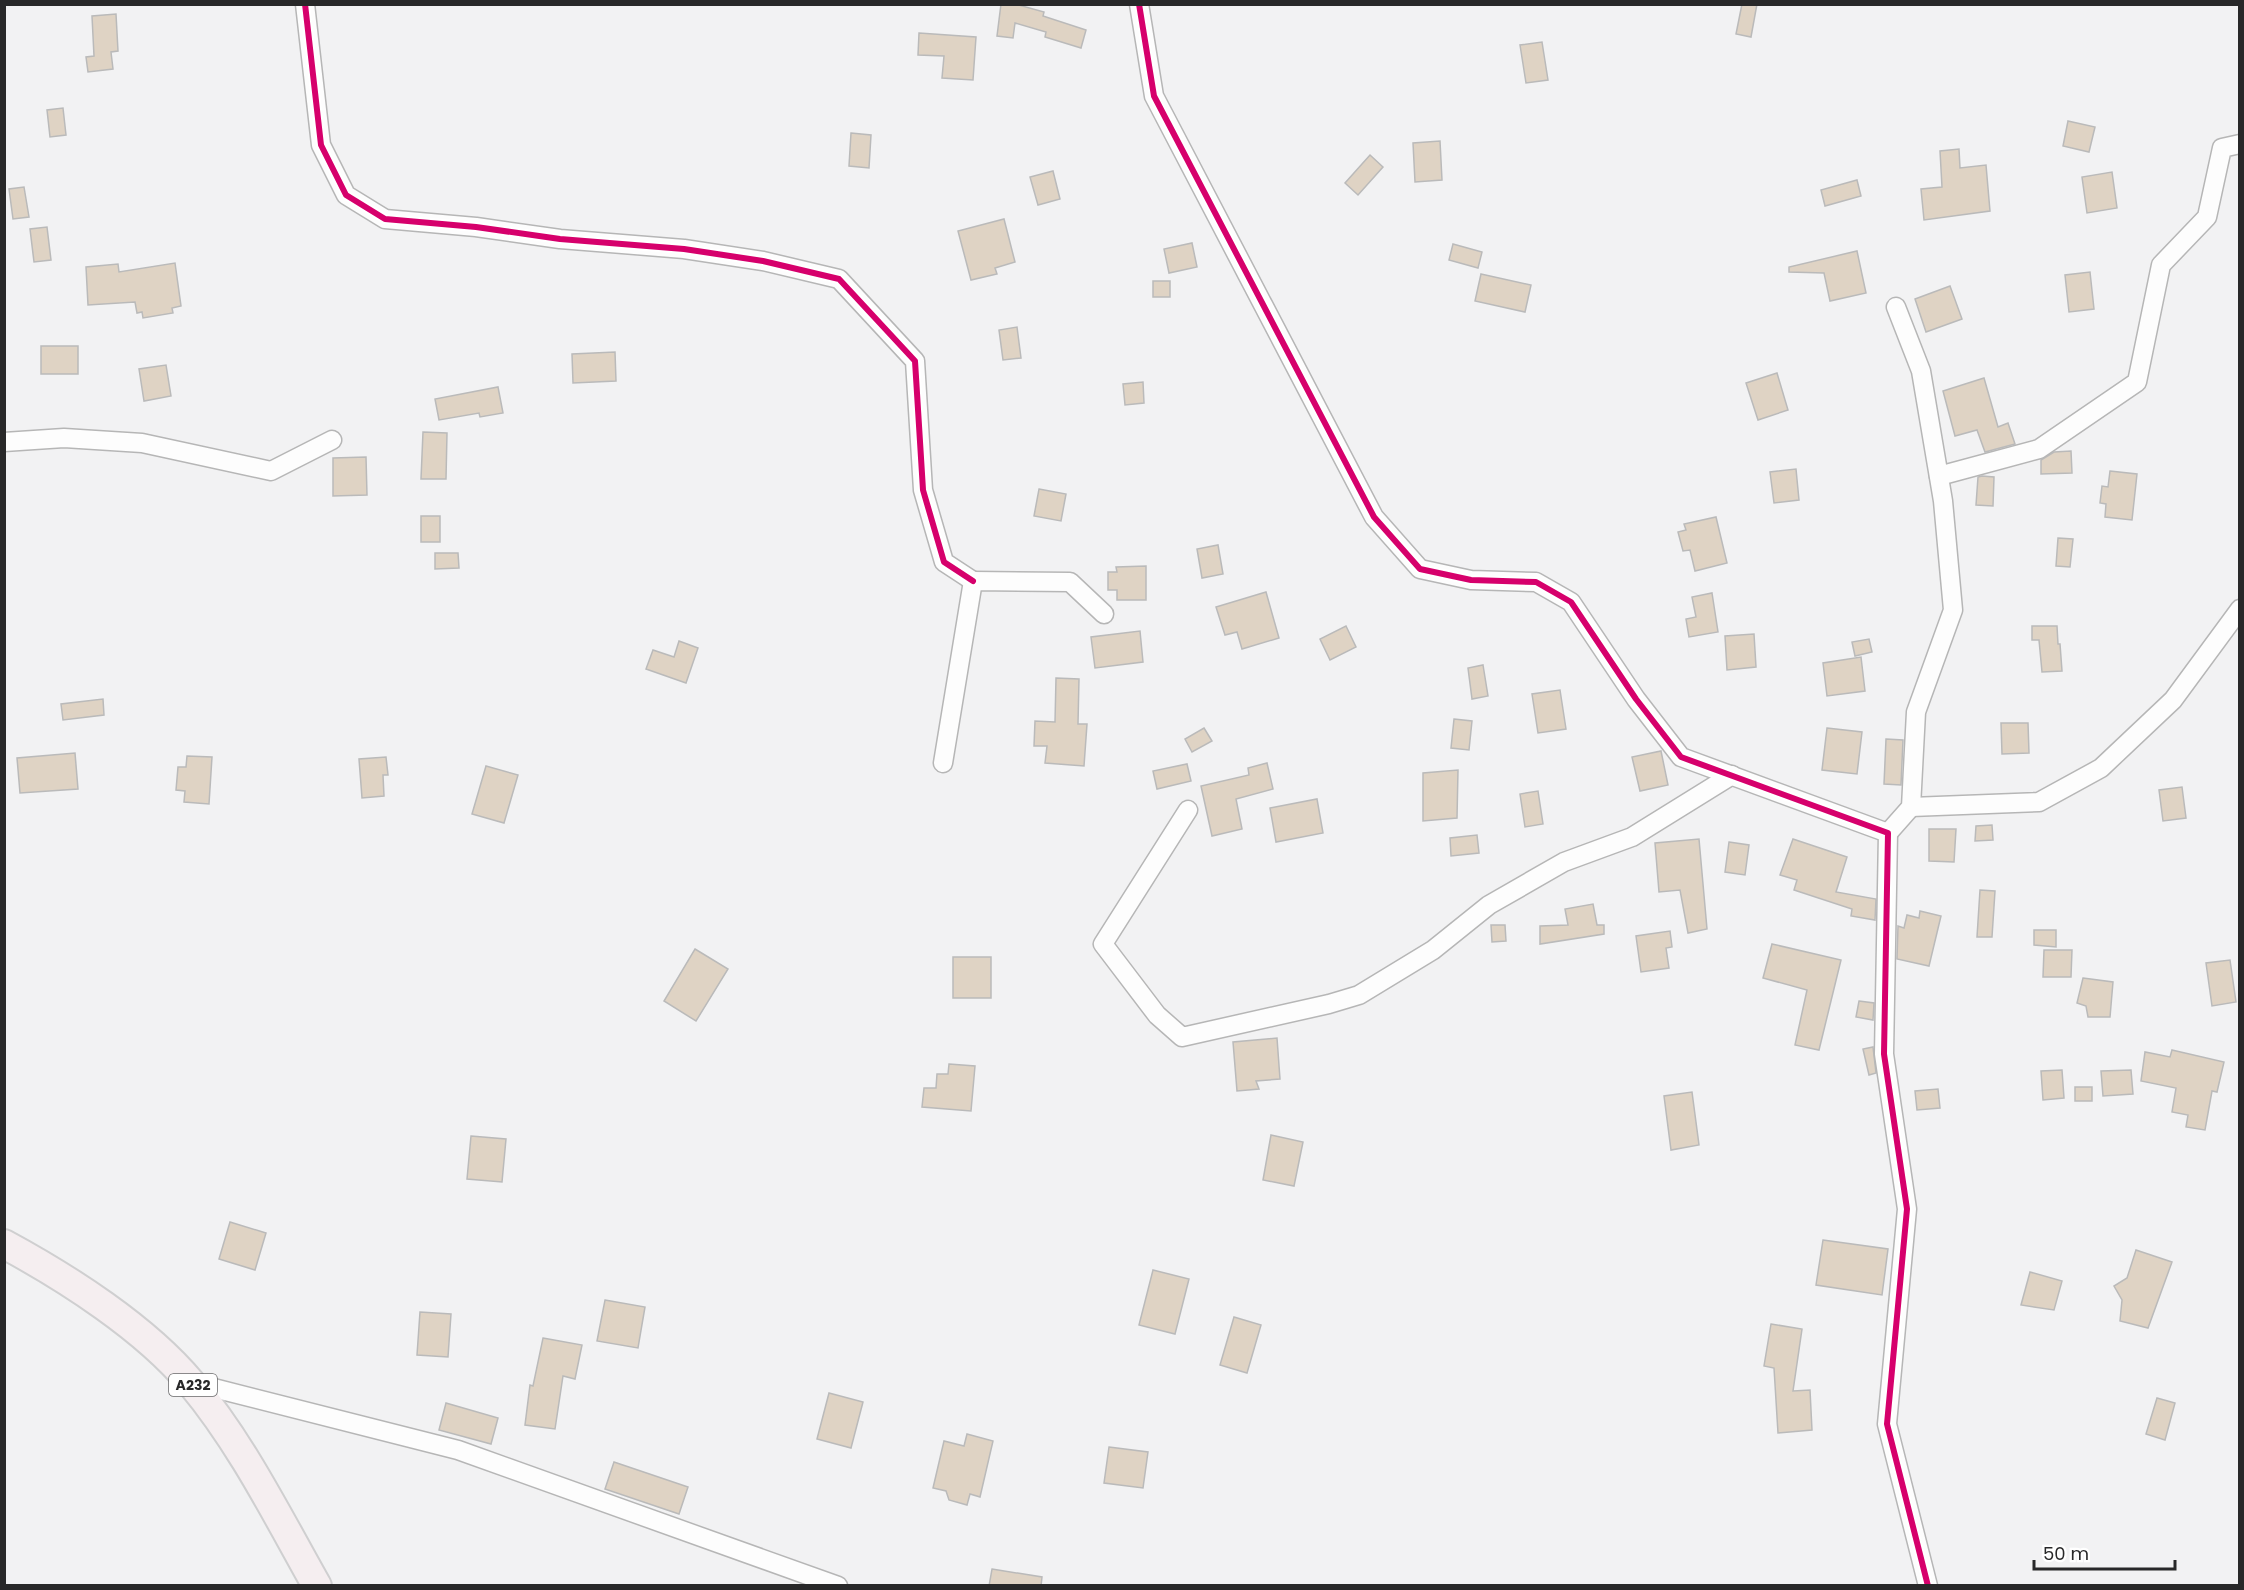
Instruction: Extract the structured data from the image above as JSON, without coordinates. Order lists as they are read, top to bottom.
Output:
{
  "streets": {
    "main road": ["A232"]
  },
  "scale_bar": "50 m"
}
